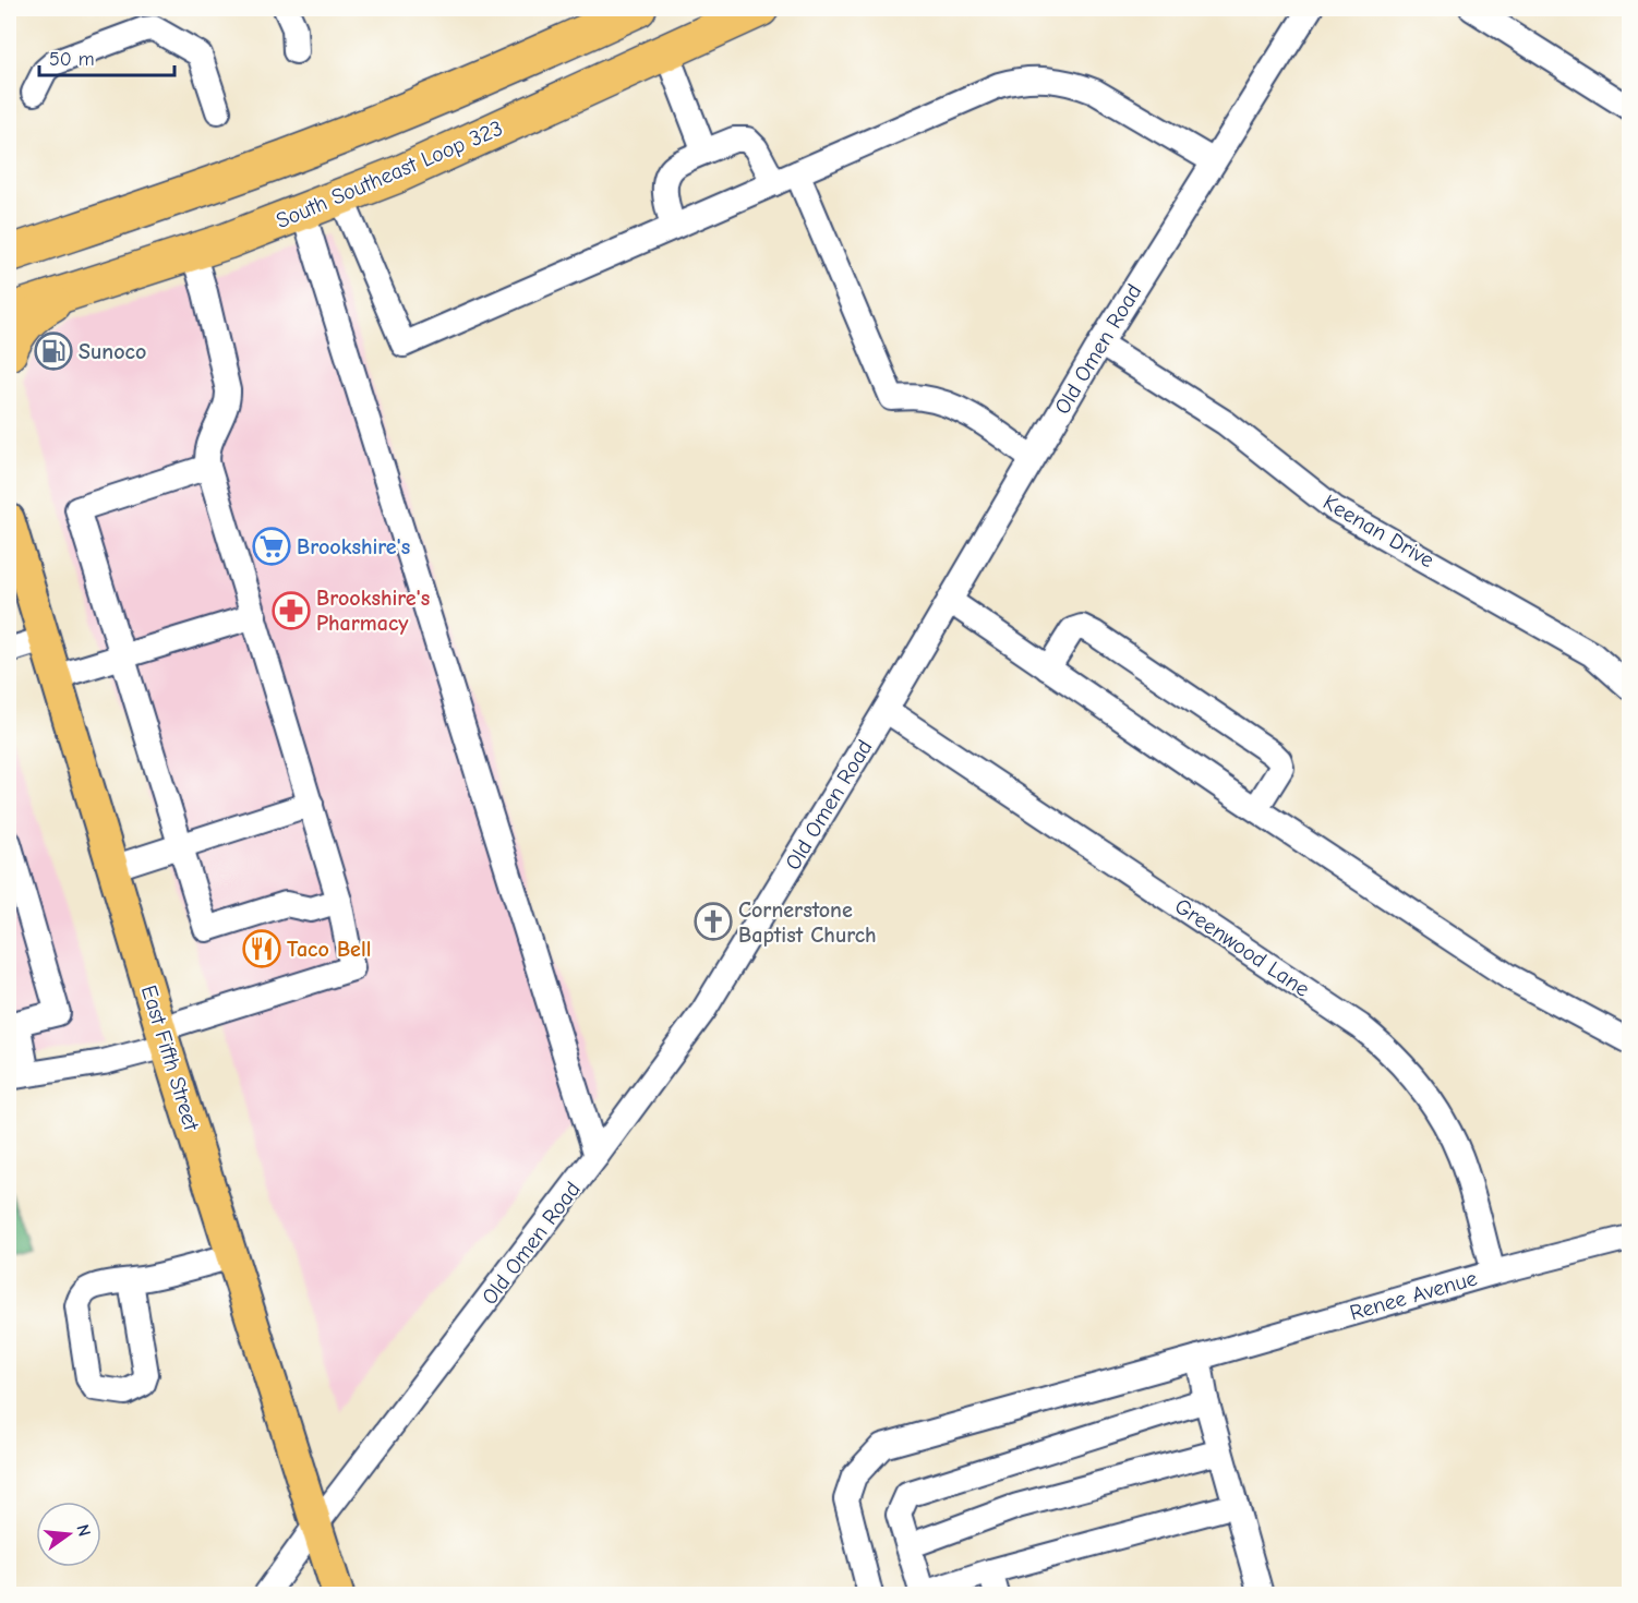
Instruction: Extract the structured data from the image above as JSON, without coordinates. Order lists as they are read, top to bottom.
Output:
{
  "streets": {
    "highway": ["South Southeast Loop 323"],
    "main road": ["East Fifth Street"],
    "street": [
      "Old Omen Road",
      "Keenan Drive",
      "Greenwood Lane",
      "Renee Avenue"
    ]
  },
  "crossings": [
    ["Old Omen Road", "Keenan Drive"],
    ["Old Omen Road", "Greenwood Lane"],
    ["Old Omen Road", "East Fifth Street"],
    ["Greenwood Lane", "Renee Avenue"]
  ],
  "places": {
    "fuel station": ["Sunoco"],
    "supermarket": ["Brookshire's"],
    "pharmacy": ["Brookshire's Pharmacy"],
    "church": ["Cornerstone Baptist Church"],
    "restaurant": ["Taco Bell"]
  },
  "scale_bar": "50 m",
  "north": "right"
}
